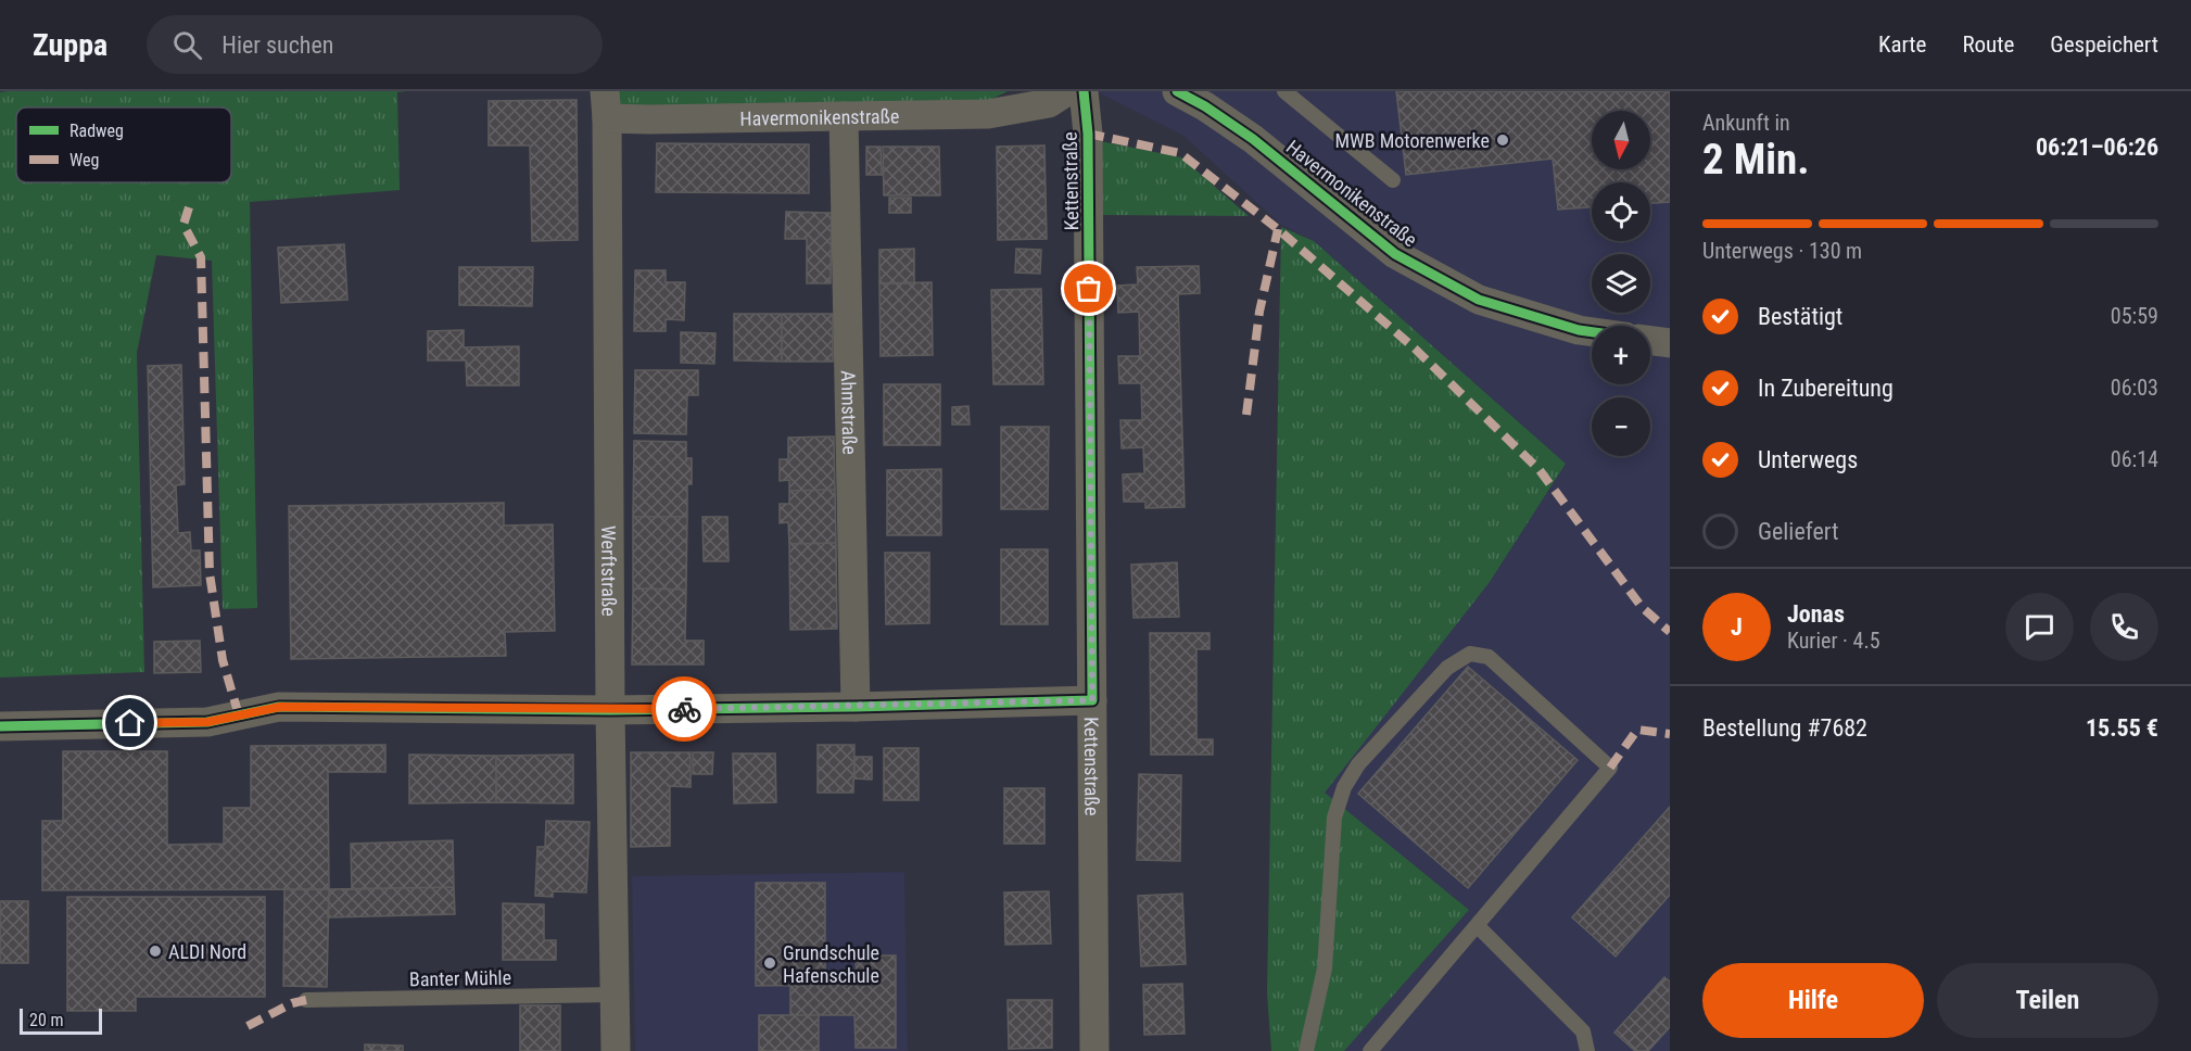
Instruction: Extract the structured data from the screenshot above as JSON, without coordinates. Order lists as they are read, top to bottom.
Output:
{
  "streets": {
    "street": [
      "Havermonikenstraße",
      "Kettenstraße",
      "Ahmstraße",
      "Werftstraße"
    ],
    "lane": ["Banter Mühle"]
  },
  "crossings": [
    ["Havermonikenstraße", "Ahmstraße"],
    ["Havermonikenstraße", "Werftstraße"],
    ["Werftstraße", "Banter Mühle"]
  ],
  "places": ["MWB Motorenwerke", "ALDI Nord", "Grundschule Hafenschule"],
  "legend": ["Radweg", "Weg"],
  "scale_bar": "20 m",
  "north": "bottom",
  "page": {
    "header": "Zuppa",
    "search": "Hier suchen",
    "nav": ["Karte", "Route", "Gespeichert"],
    "heading": ["2 Min.", "Ankunft in", "06:21–06:26"],
    "panel": [
      "Jonas",
      "Kurier · 4.5",
      "Bestellung #7682",
      "15.55 €"
    ],
    "map_buttons": ["+", "−"],
    "bar": "Unterwegs · 130 m",
    "list": [
      ["Bestätigt", "05:59"],
      ["In Zubereitung", "06:03"],
      ["Unterwegs", "06:14"],
      "Geliefert"
    ],
    "round": "J",
    "buttons": ["Hilfe", "Teilen"],
    "scale": "20 m"
  }
}
